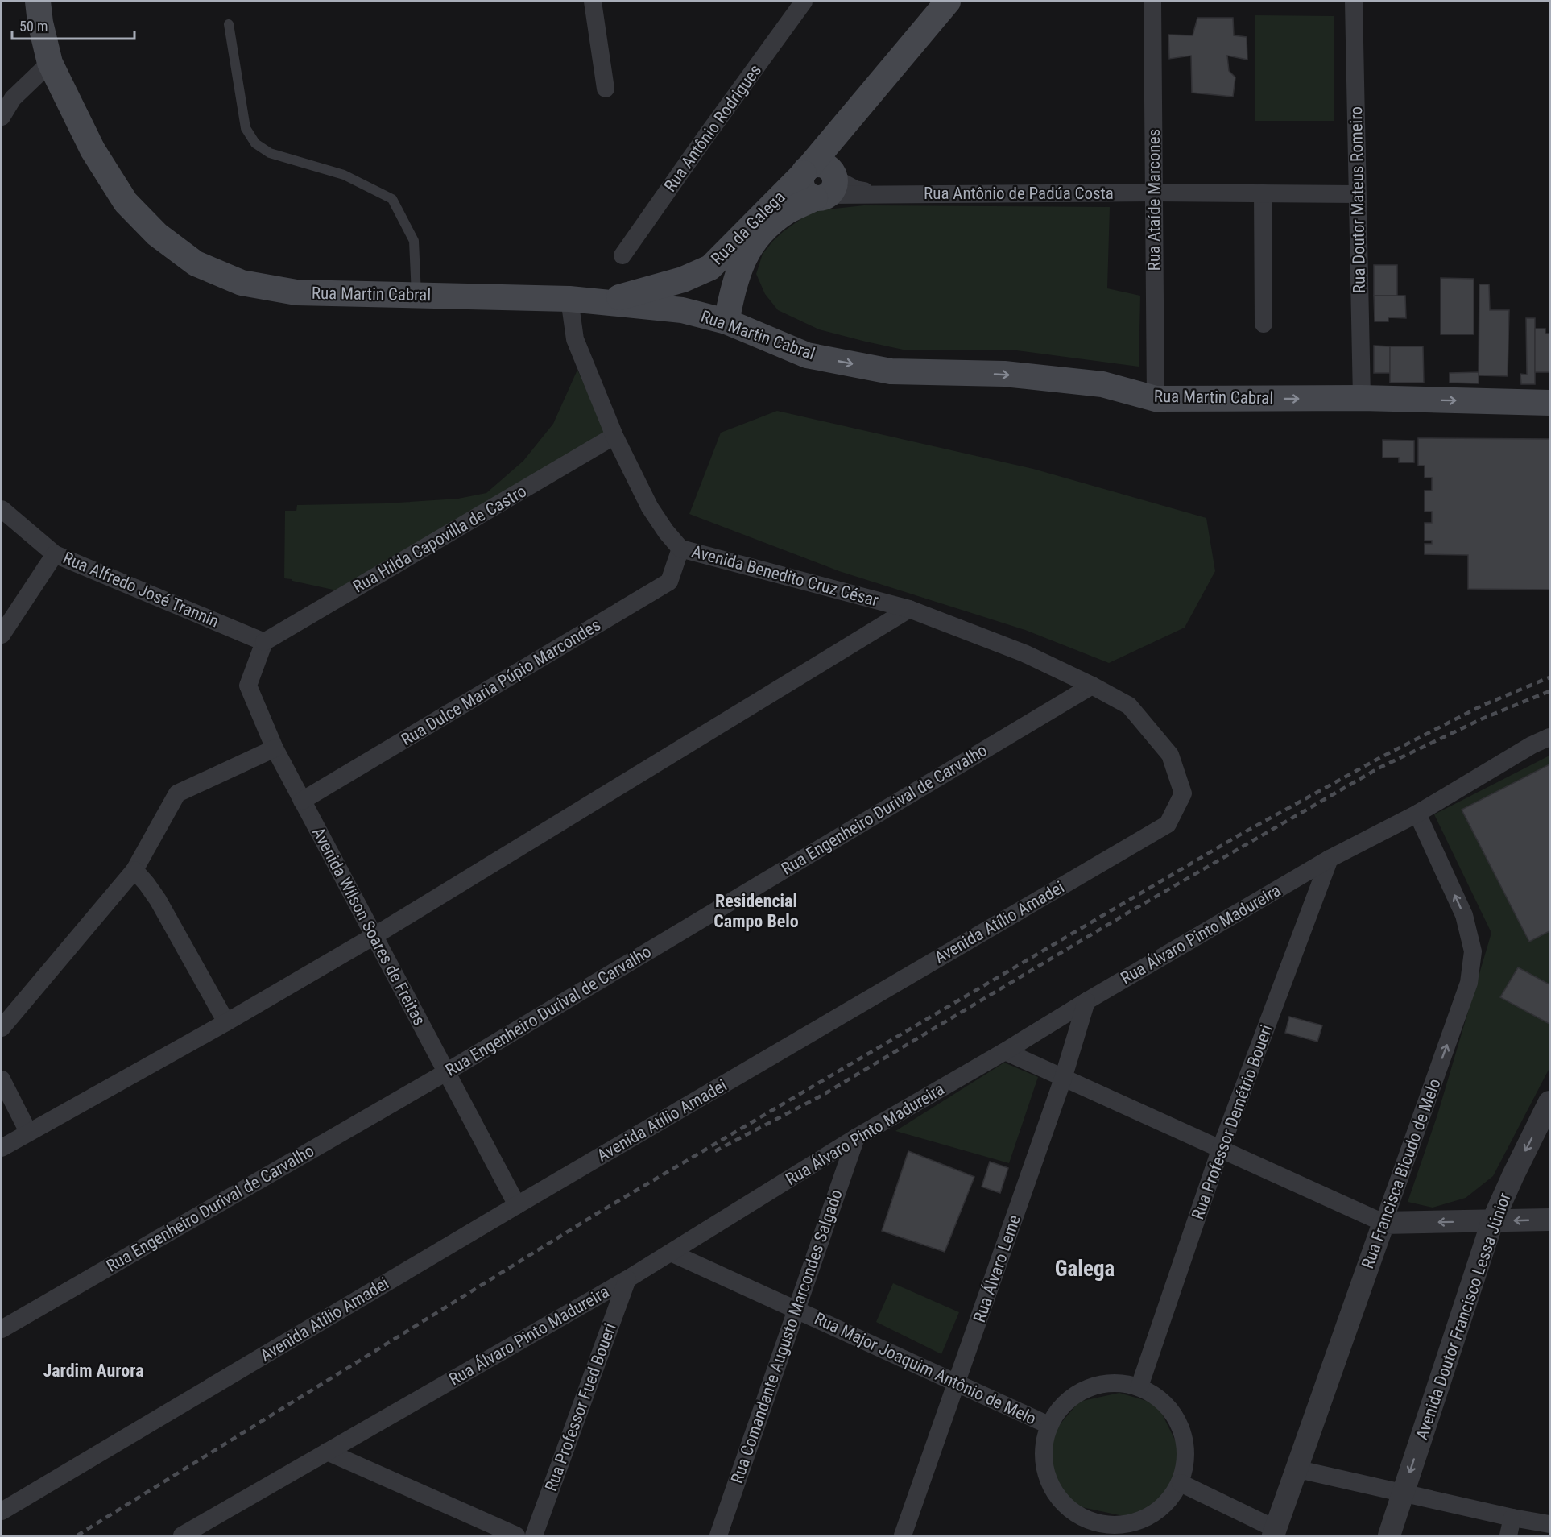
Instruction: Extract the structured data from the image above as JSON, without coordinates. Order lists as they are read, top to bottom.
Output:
{
  "streets": {
    "main road": ["Rua da Galega", "Rua Martin Cabral"],
    "street": [
      "Rua Antônio Rodrigues",
      "Rua Antônio de Padúa Costa",
      "Rua Ataíde Marcones",
      "Rua Doutor Mateus Romeiro",
      "Rua Hilda Capovilla de Castro",
      "Avenida Benedito Cruz César",
      "Rua Alfredo José Trannin",
      "Rua Dulce Maria Púpio Marcondes",
      "Rua Engenheiro Durival de Carvalho",
      "Avenida Atílio Amadei",
      "Avenida Wilson Soares de Freitas",
      "Rua Álvaro Pinto Madureira",
      "Rua Professor Demétrio Boueri",
      "Rua Francisca Bicudo de Melo",
      "Rua Álvaro Leme",
      "Avenida Doutor Francisco Lessa Júnior",
      "Rua Comandante Augusto Marcondes Salgado",
      "Rua Major Joaquim Antônio de Melo",
      "Rua Professor Fued Boueri"
    ]
  },
  "crossings": [
    ["Rua Antônio de Padúa Costa", "Rua Ataíde Marcones"],
    ["Rua Antônio de Padúa Costa", "Rua Doutor Mateus Romeiro"],
    ["Rua Antônio de Padúa Costa", "Rua da Galega"],
    ["Rua Ataíde Marcones", "Rua Martin Cabral"],
    ["Rua Doutor Mateus Romeiro", "Rua Martin Cabral"],
    ["Rua da Galega", "Rua Martin Cabral"],
    ["Rua Martin Cabral", "Avenida Benedito Cruz César"],
    ["Rua Hilda Capovilla de Castro", "Avenida Benedito Cruz César"],
    ["Rua Hilda Capovilla de Castro", "Rua Alfredo José Trannin"],
    ["Rua Hilda Capovilla de Castro", "Avenida Wilson Soares de Freitas"],
    ["Avenida Benedito Cruz César", "Rua Dulce Maria Púpio Marcondes"],
    ["Avenida Benedito Cruz César", "Rua Engenheiro Durival de Carvalho"],
    ["Avenida Benedito Cruz César", "Avenida Atílio Amadei"],
    ["Rua Alfredo José Trannin", "Avenida Wilson Soares de Freitas"],
    ["Rua Dulce Maria Púpio Marcondes", "Avenida Wilson Soares de Freitas"],
    ["Rua Engenheiro Durival de Carvalho", "Avenida Atílio Amadei"],
    ["Rua Engenheiro Durival de Carvalho", "Avenida Wilson Soares de Freitas"],
    ["Avenida Atílio Amadei", "Avenida Wilson Soares de Freitas"],
    ["Rua Álvaro Pinto Madureira", "Rua Professor Demétrio Boueri"],
    ["Rua Álvaro Pinto Madureira", "Rua Francisca Bicudo de Melo"],
    ["Rua Álvaro Pinto Madureira", "Rua Álvaro Leme"],
    ["Rua Álvaro Pinto Madureira", "Rua Comandante Augusto Marcondes Salgado"],
    ["Rua Álvaro Pinto Madureira", "Rua Major Joaquim Antônio de Melo"],
    ["Rua Álvaro Pinto Madureira", "Rua Professor Fued Boueri"],
    ["Rua Professor Demétrio Boueri", "Rua Major Joaquim Antônio de Melo"],
    ["Rua Álvaro Leme", "Rua Major Joaquim Antônio de Melo"],
    ["Rua Comandante Augusto Marcondes Salgado", "Rua Major Joaquim Antônio de Melo"]
  ],
  "one_way": ["Rua Martin Cabral", "Rua Francisca Bicudo de Melo", "Avenida Doutor Francisco Lessa Júnior"],
  "districts": ["Residencial Campo Belo", "Galega", "Jardim Aurora"],
  "scale_bar": "50 m"
}
